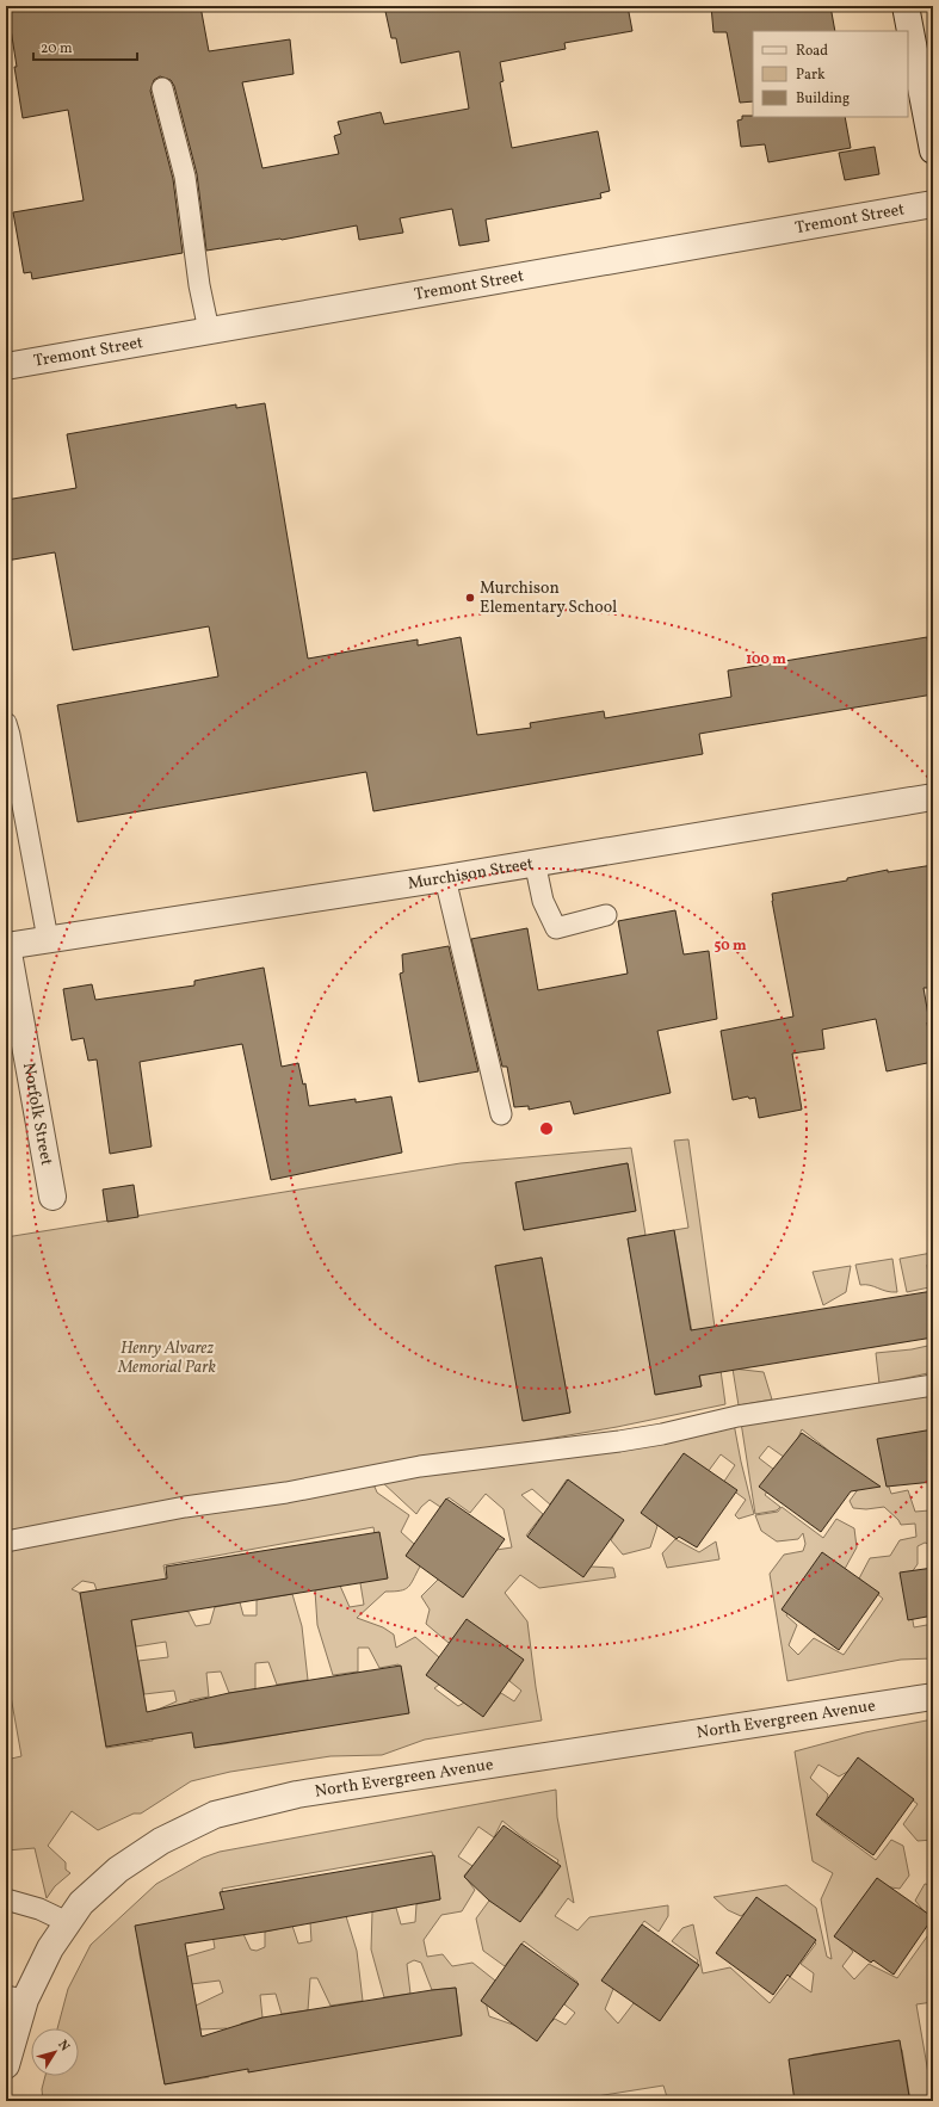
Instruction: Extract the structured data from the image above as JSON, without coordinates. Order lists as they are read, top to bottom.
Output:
{
  "streets": {
    "street": [
      "Tremont Street",
      "Murchison Street",
      "Norfolk Street",
      "North Evergreen Avenue"
    ]
  },
  "crossings": [
    ["Murchison Street", "Norfolk Street"]
  ],
  "parks": ["Henry Alvarez Memorial Park"],
  "places": ["Murchison Elementary School"],
  "legend": ["Road", "Park", "Building"],
  "scale_bar": "20 m",
  "north": "top right",
  "rings": ["100 m", "50 m"]
}
